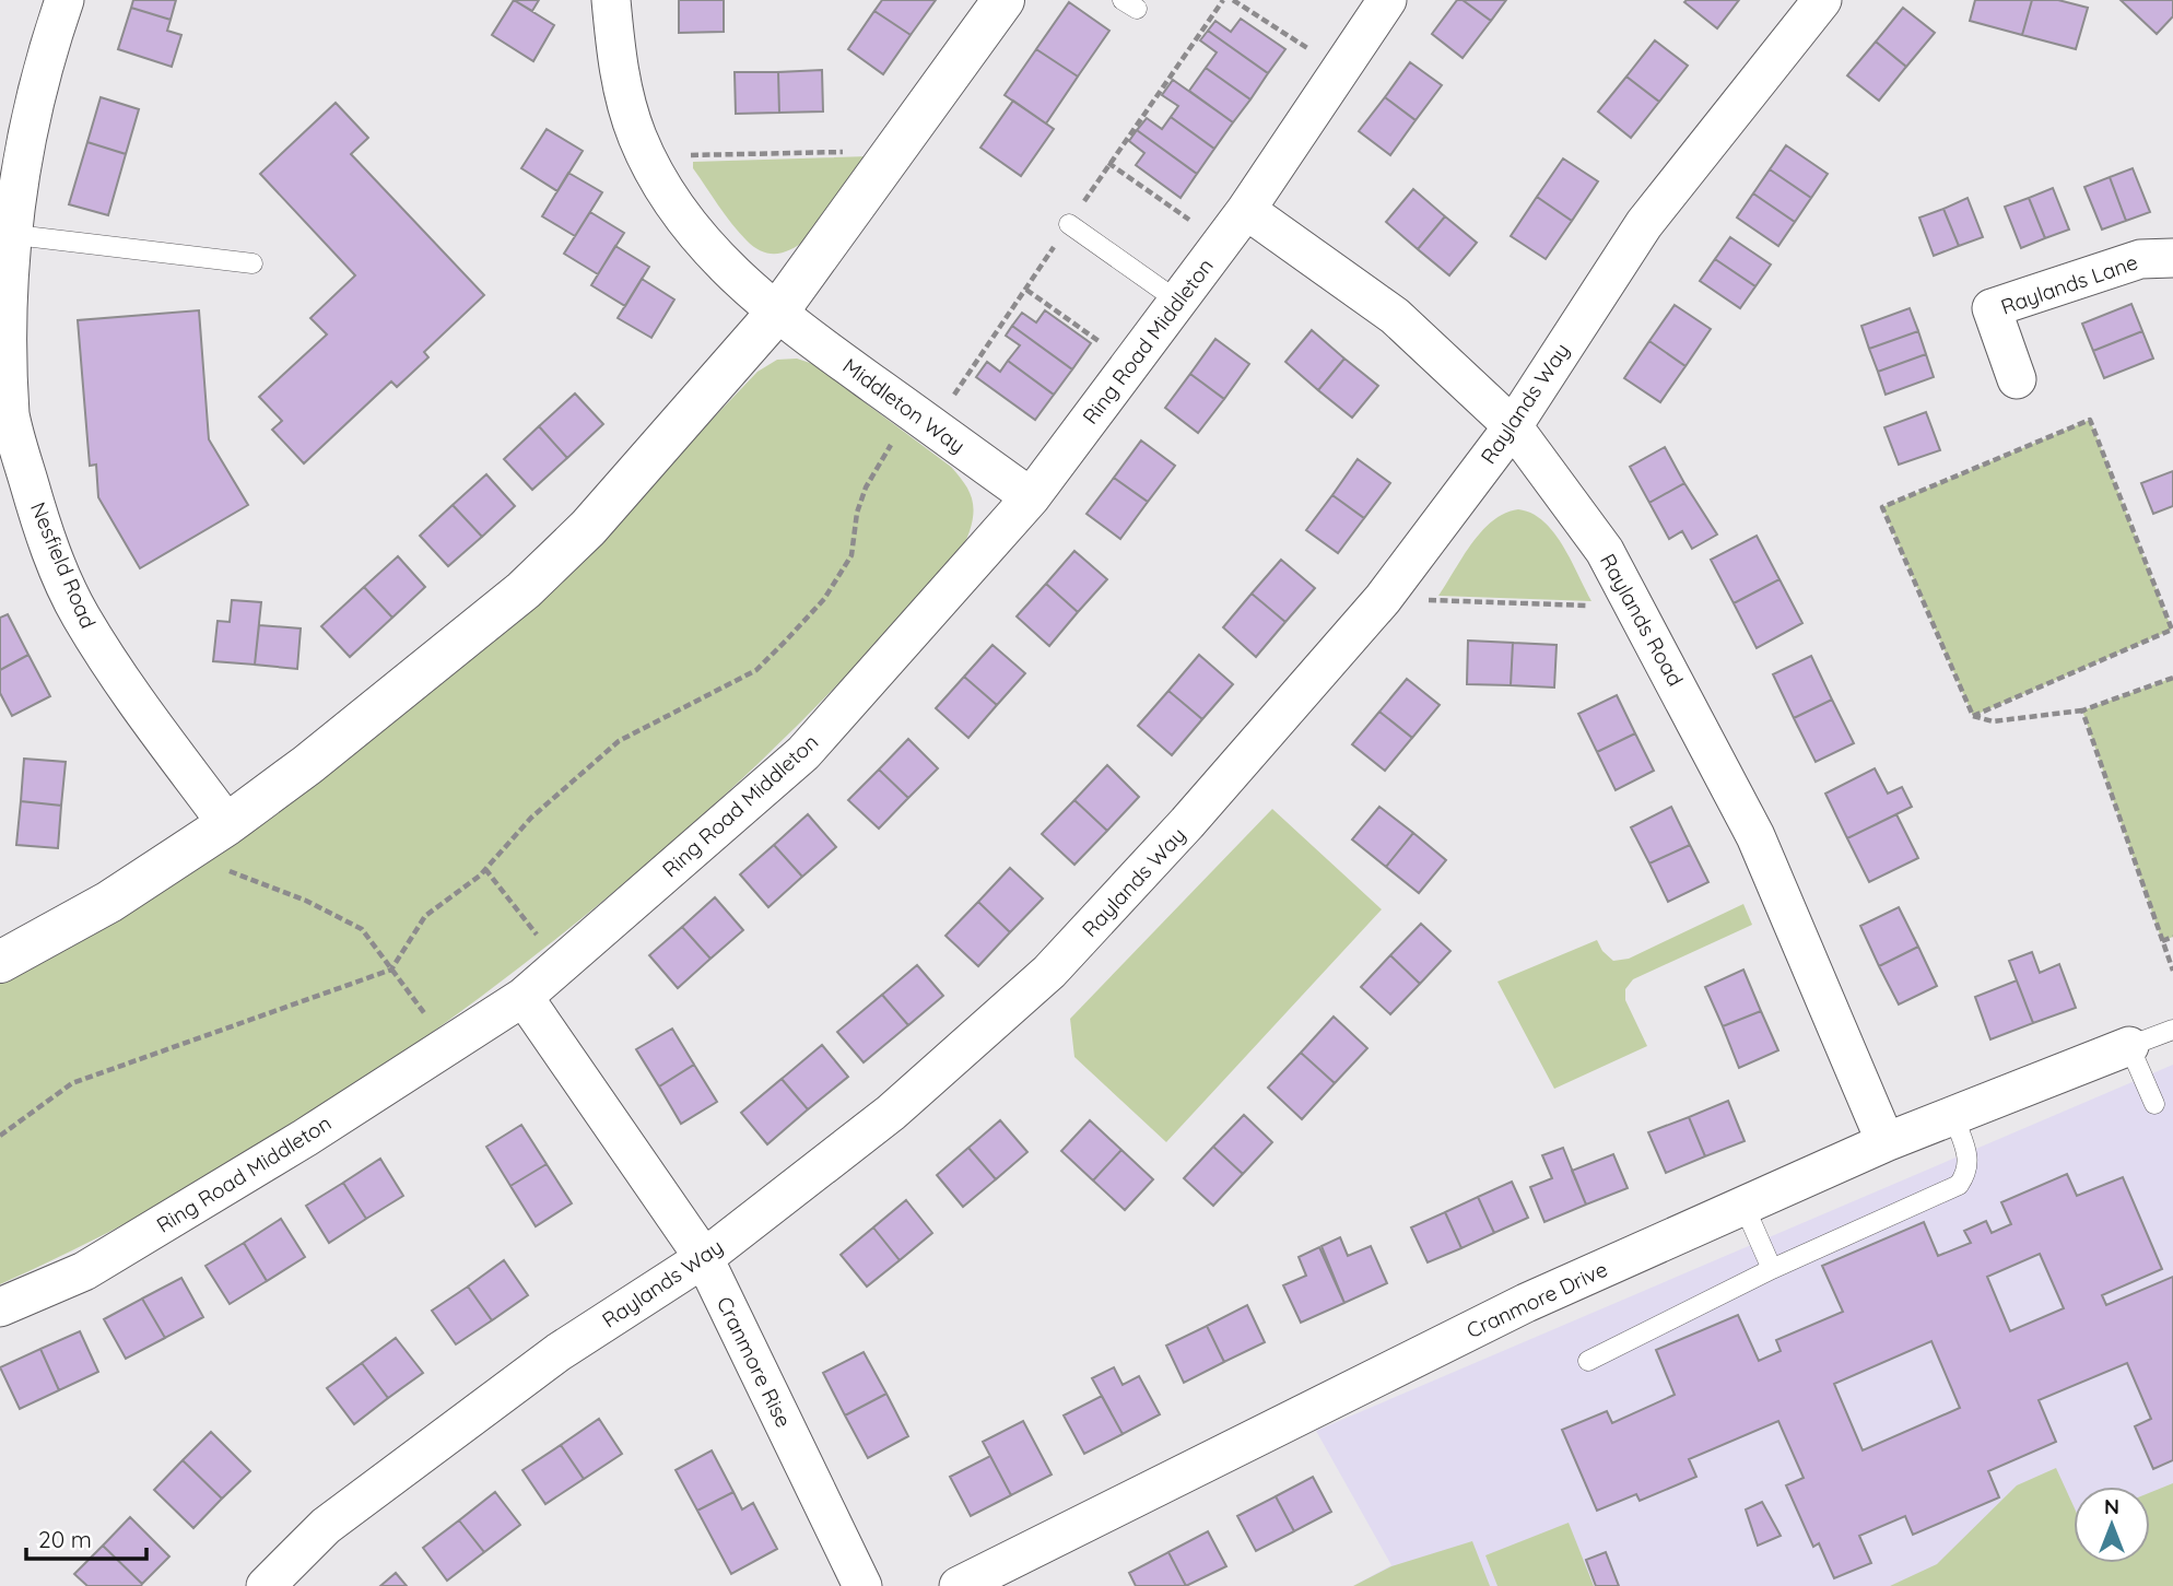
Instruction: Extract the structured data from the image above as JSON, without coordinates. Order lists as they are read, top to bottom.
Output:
{
  "streets": {
    "street": [
      "Raylands Lane",
      "Ring Road Middleton",
      "Raylands Way",
      "Middleton Way",
      "Nesfield Road",
      "Raylands Road",
      "Cranmore Drive",
      "Cranmore Rise"
    ]
  },
  "crossings": [
    ["Ring Road Middleton", "Middleton Way"],
    ["Ring Road Middleton", "Raylands Road"],
    ["Ring Road Middleton", "Cranmore Rise"],
    ["Raylands Way", "Raylands Road"],
    ["Raylands Way", "Cranmore Rise"],
    ["Raylands Road", "Cranmore Drive"]
  ],
  "scale_bar": "20 m",
  "north": "top"
}
